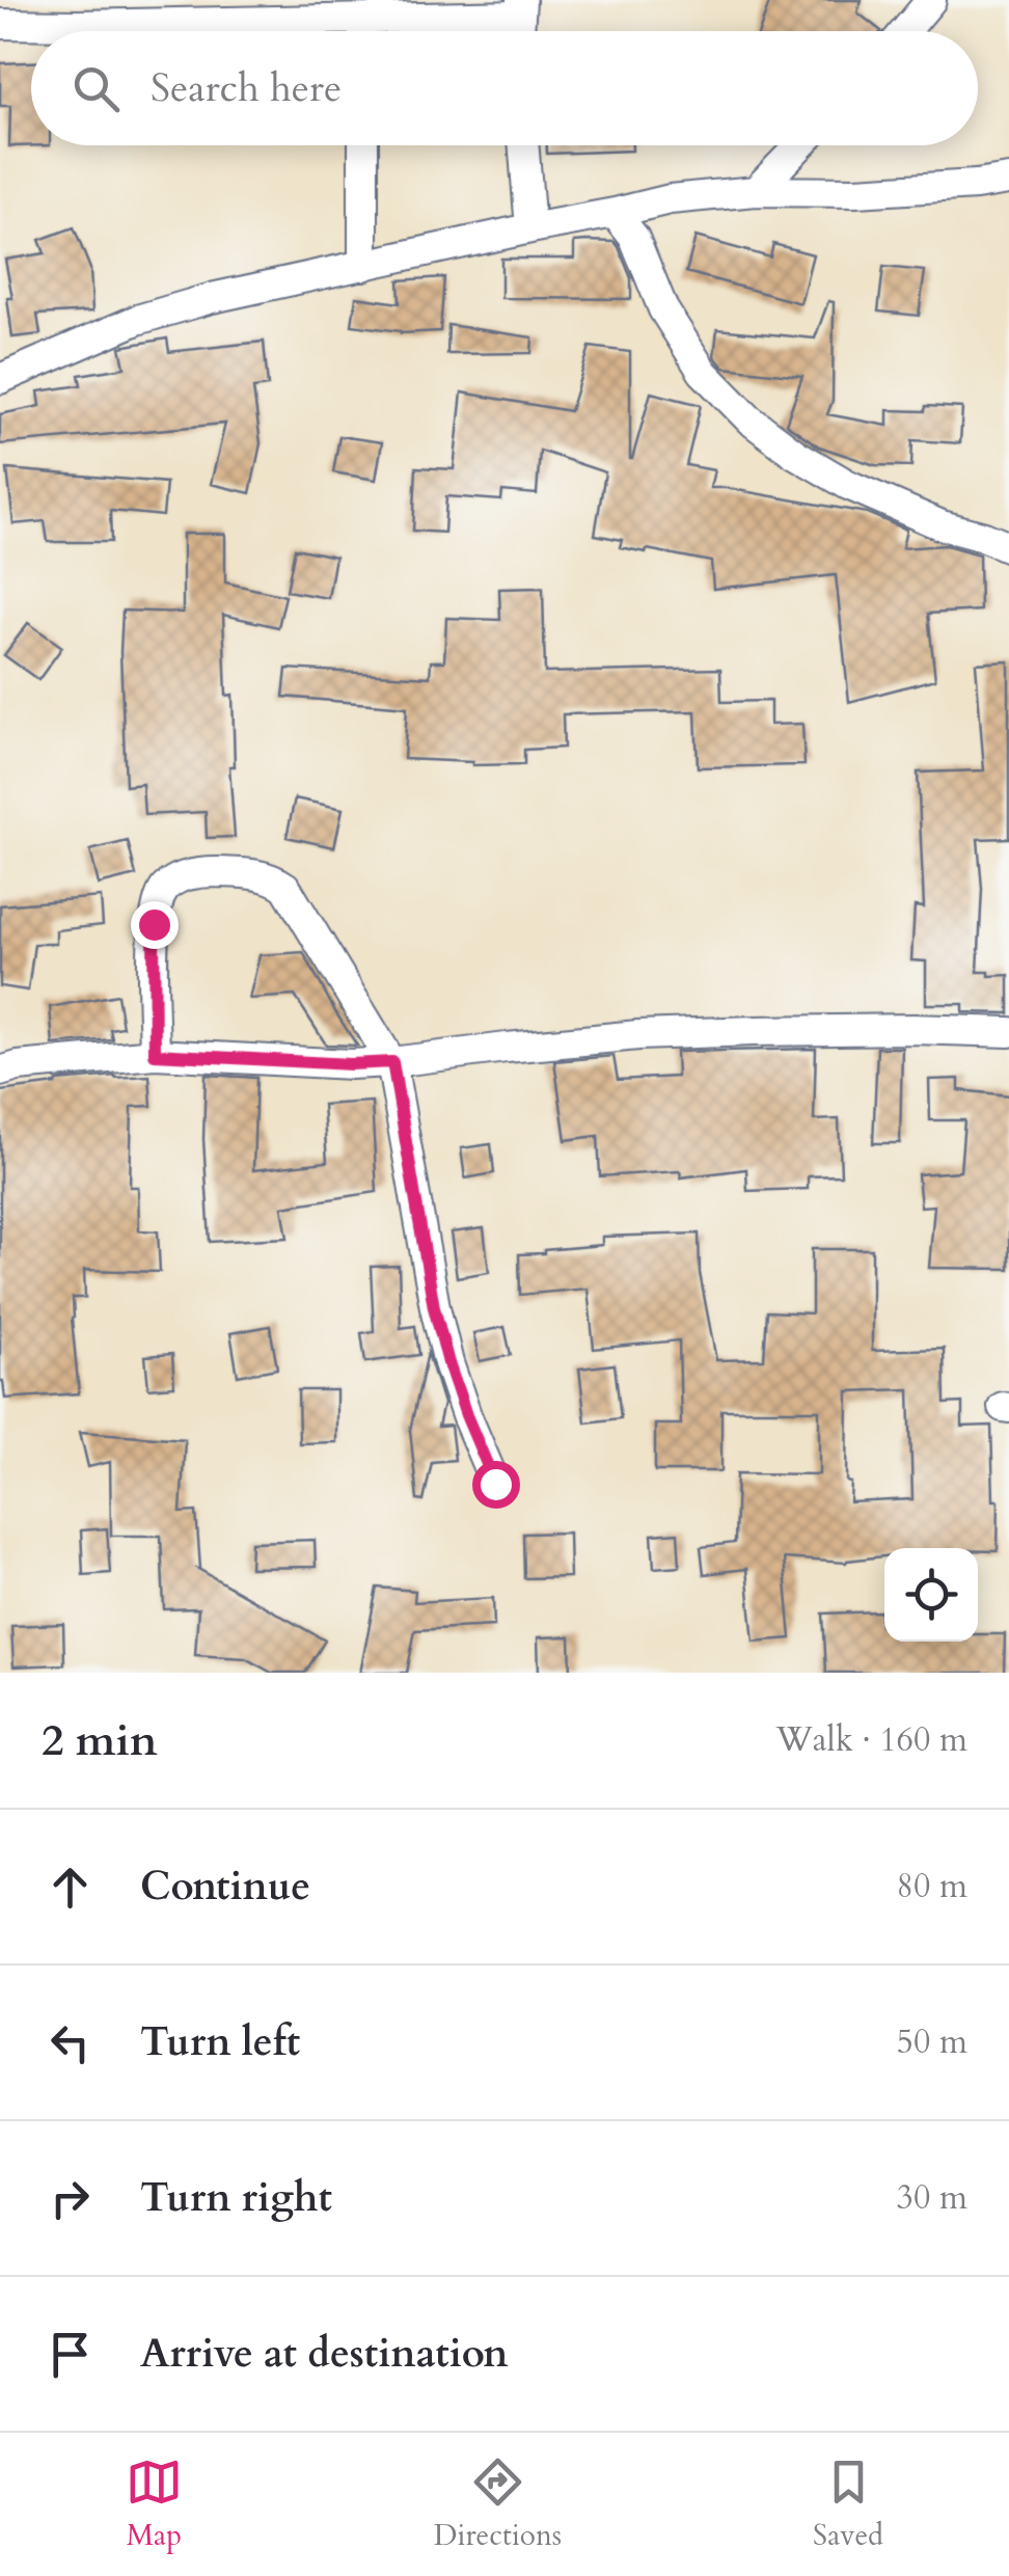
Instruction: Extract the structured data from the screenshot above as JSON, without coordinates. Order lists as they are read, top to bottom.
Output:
{
  "page": {
    "search": "Search here",
    "heading": ["2 min", "Walk · 160 m"],
    "list": [
      ["Continue", "80 m"],
      ["Turn left", "50 m"],
      ["Turn right", "30 m"],
      "Arrive at destination"
    ],
    "nav": ["Map", "Directions", "Saved"]
  }
}
